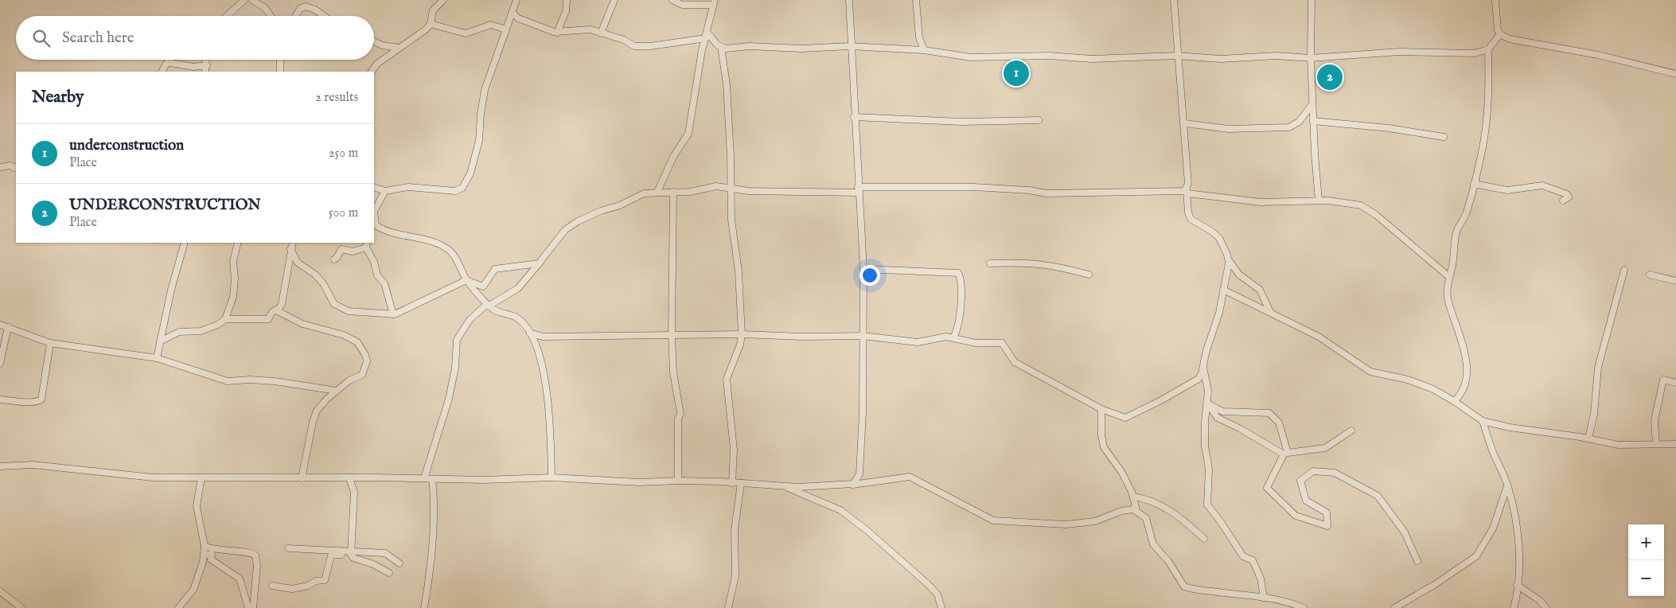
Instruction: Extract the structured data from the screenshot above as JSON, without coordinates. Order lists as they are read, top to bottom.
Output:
{
  "page": {
    "search": "Search here",
    "pins": ["1", "2"],
    "heading": ["Nearby", "2 results"],
    "list": [
      {
        "mark": "1",
        "name": "underconstruction",
        "note": "Place",
        "value": "250 m"
      },
      {
        "mark": "2",
        "name": "UNDERCONSTRUCTION",
        "note": "Place",
        "value": "500 m"
      }
    ],
    "map_buttons": ["+", "−"]
  }
}
